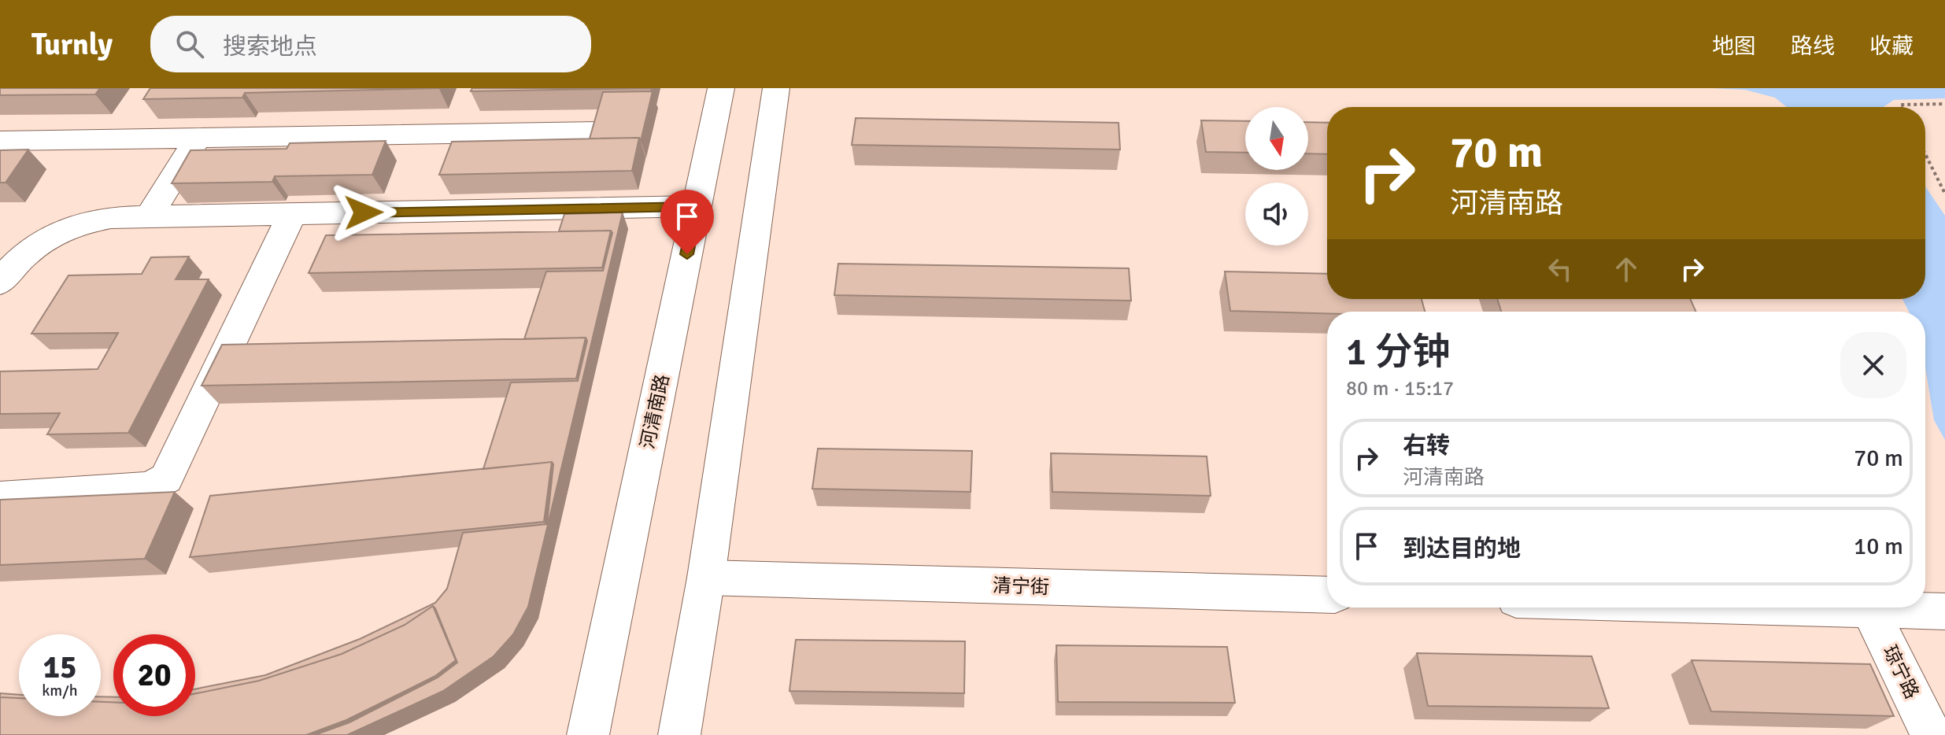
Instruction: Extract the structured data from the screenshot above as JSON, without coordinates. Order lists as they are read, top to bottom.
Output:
{
  "streets": {
    "main road": ["河清南路", "清宁街", "琼宁路"]
  },
  "north": "bottom",
  "page": {
    "header": "Turnly",
    "search": "搜索地点",
    "nav": ["地图", "路线", "收藏"],
    "turn": ["70 m", "河清南路"],
    "heading": ["1 分钟", "80 m · 15:17"],
    "list": [
      {
        "name": "右转",
        "note": "河清南路",
        "value": "70 m"
      },
      {
        "name": "到达目的地",
        "value": "10 m"
      }
    ],
    "speed": "15 km/h",
    "limit": "20"
  }
}
